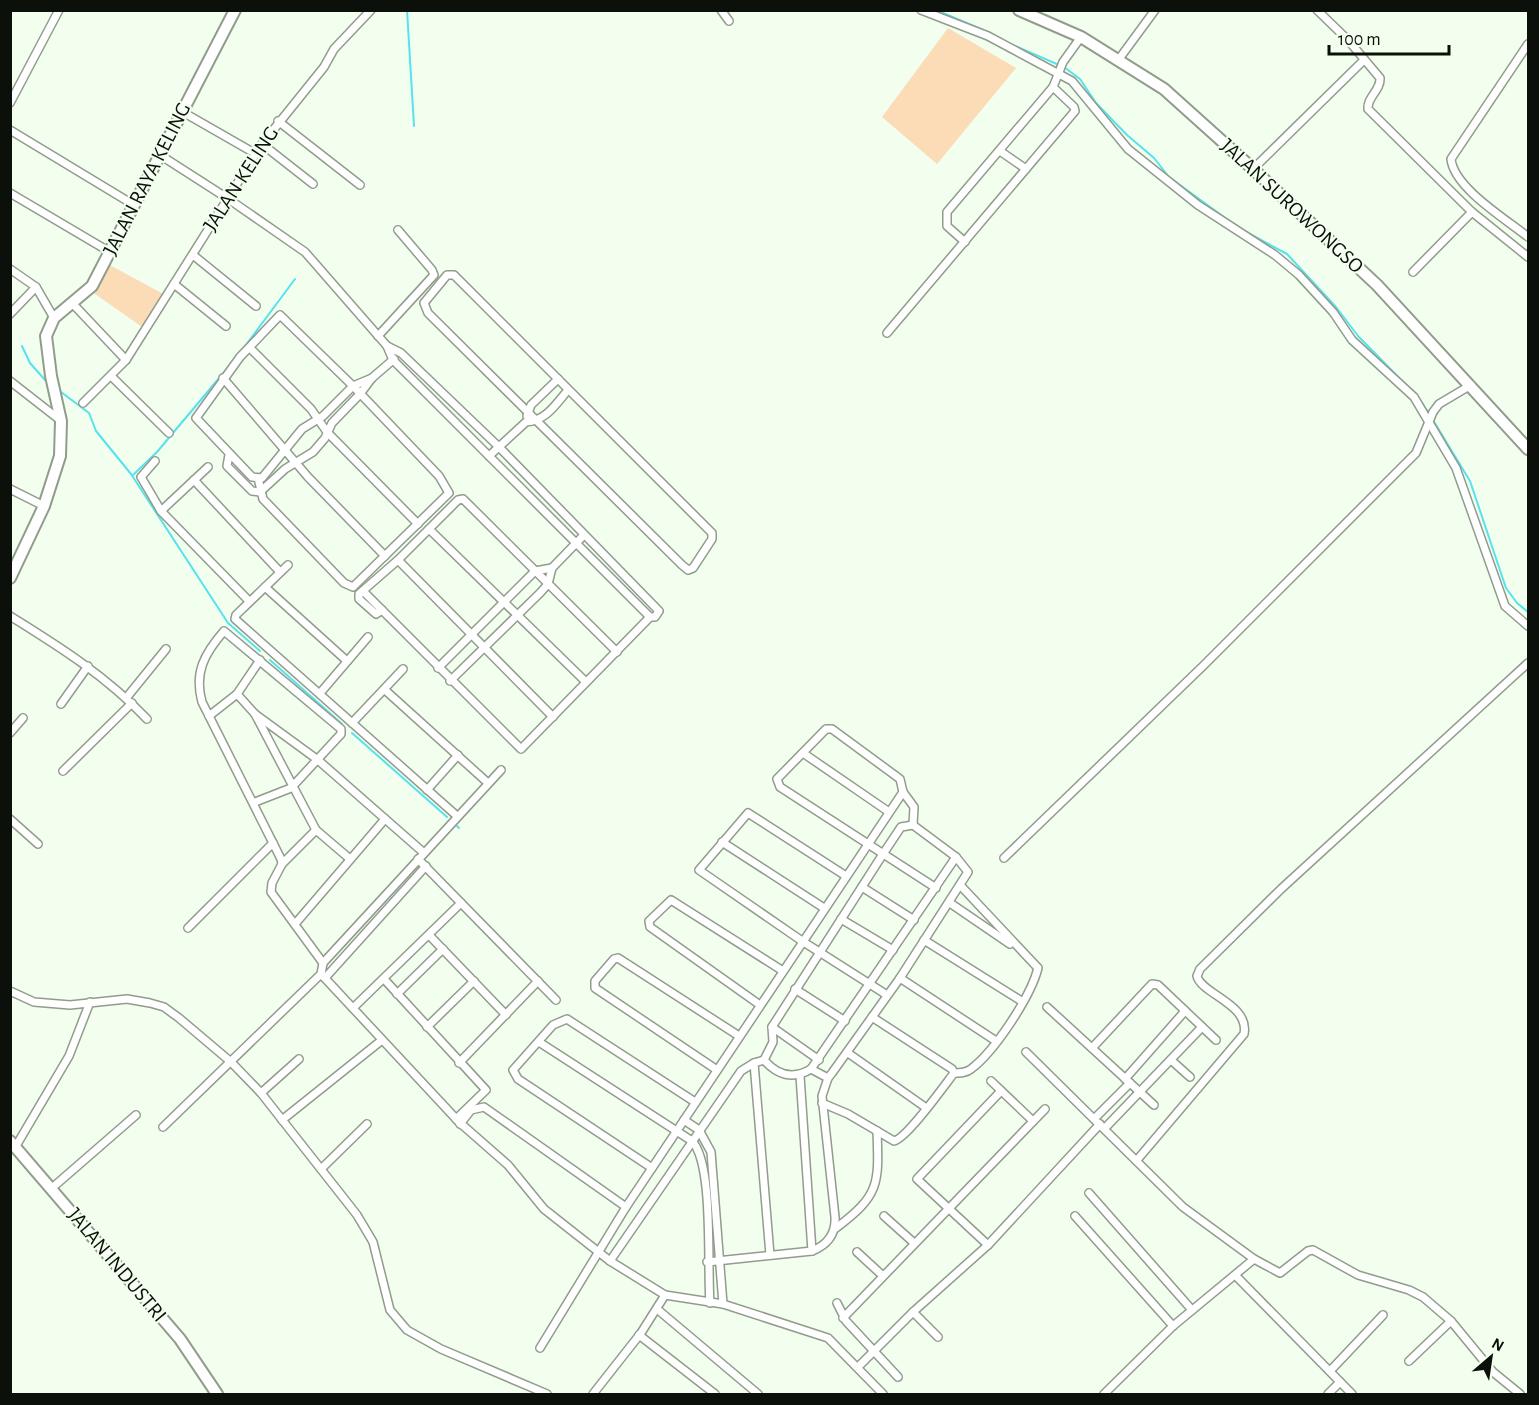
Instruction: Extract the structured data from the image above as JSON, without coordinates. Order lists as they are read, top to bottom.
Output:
{
  "streets": {
    "street": [
      "JALAN RAYA KELING",
      "JALAN KELING",
      "JALAN SUROWONGSO",
      "JALAN INDUSTRI"
    ]
  },
  "scale_bar": "100 m",
  "north": "top right"
}
